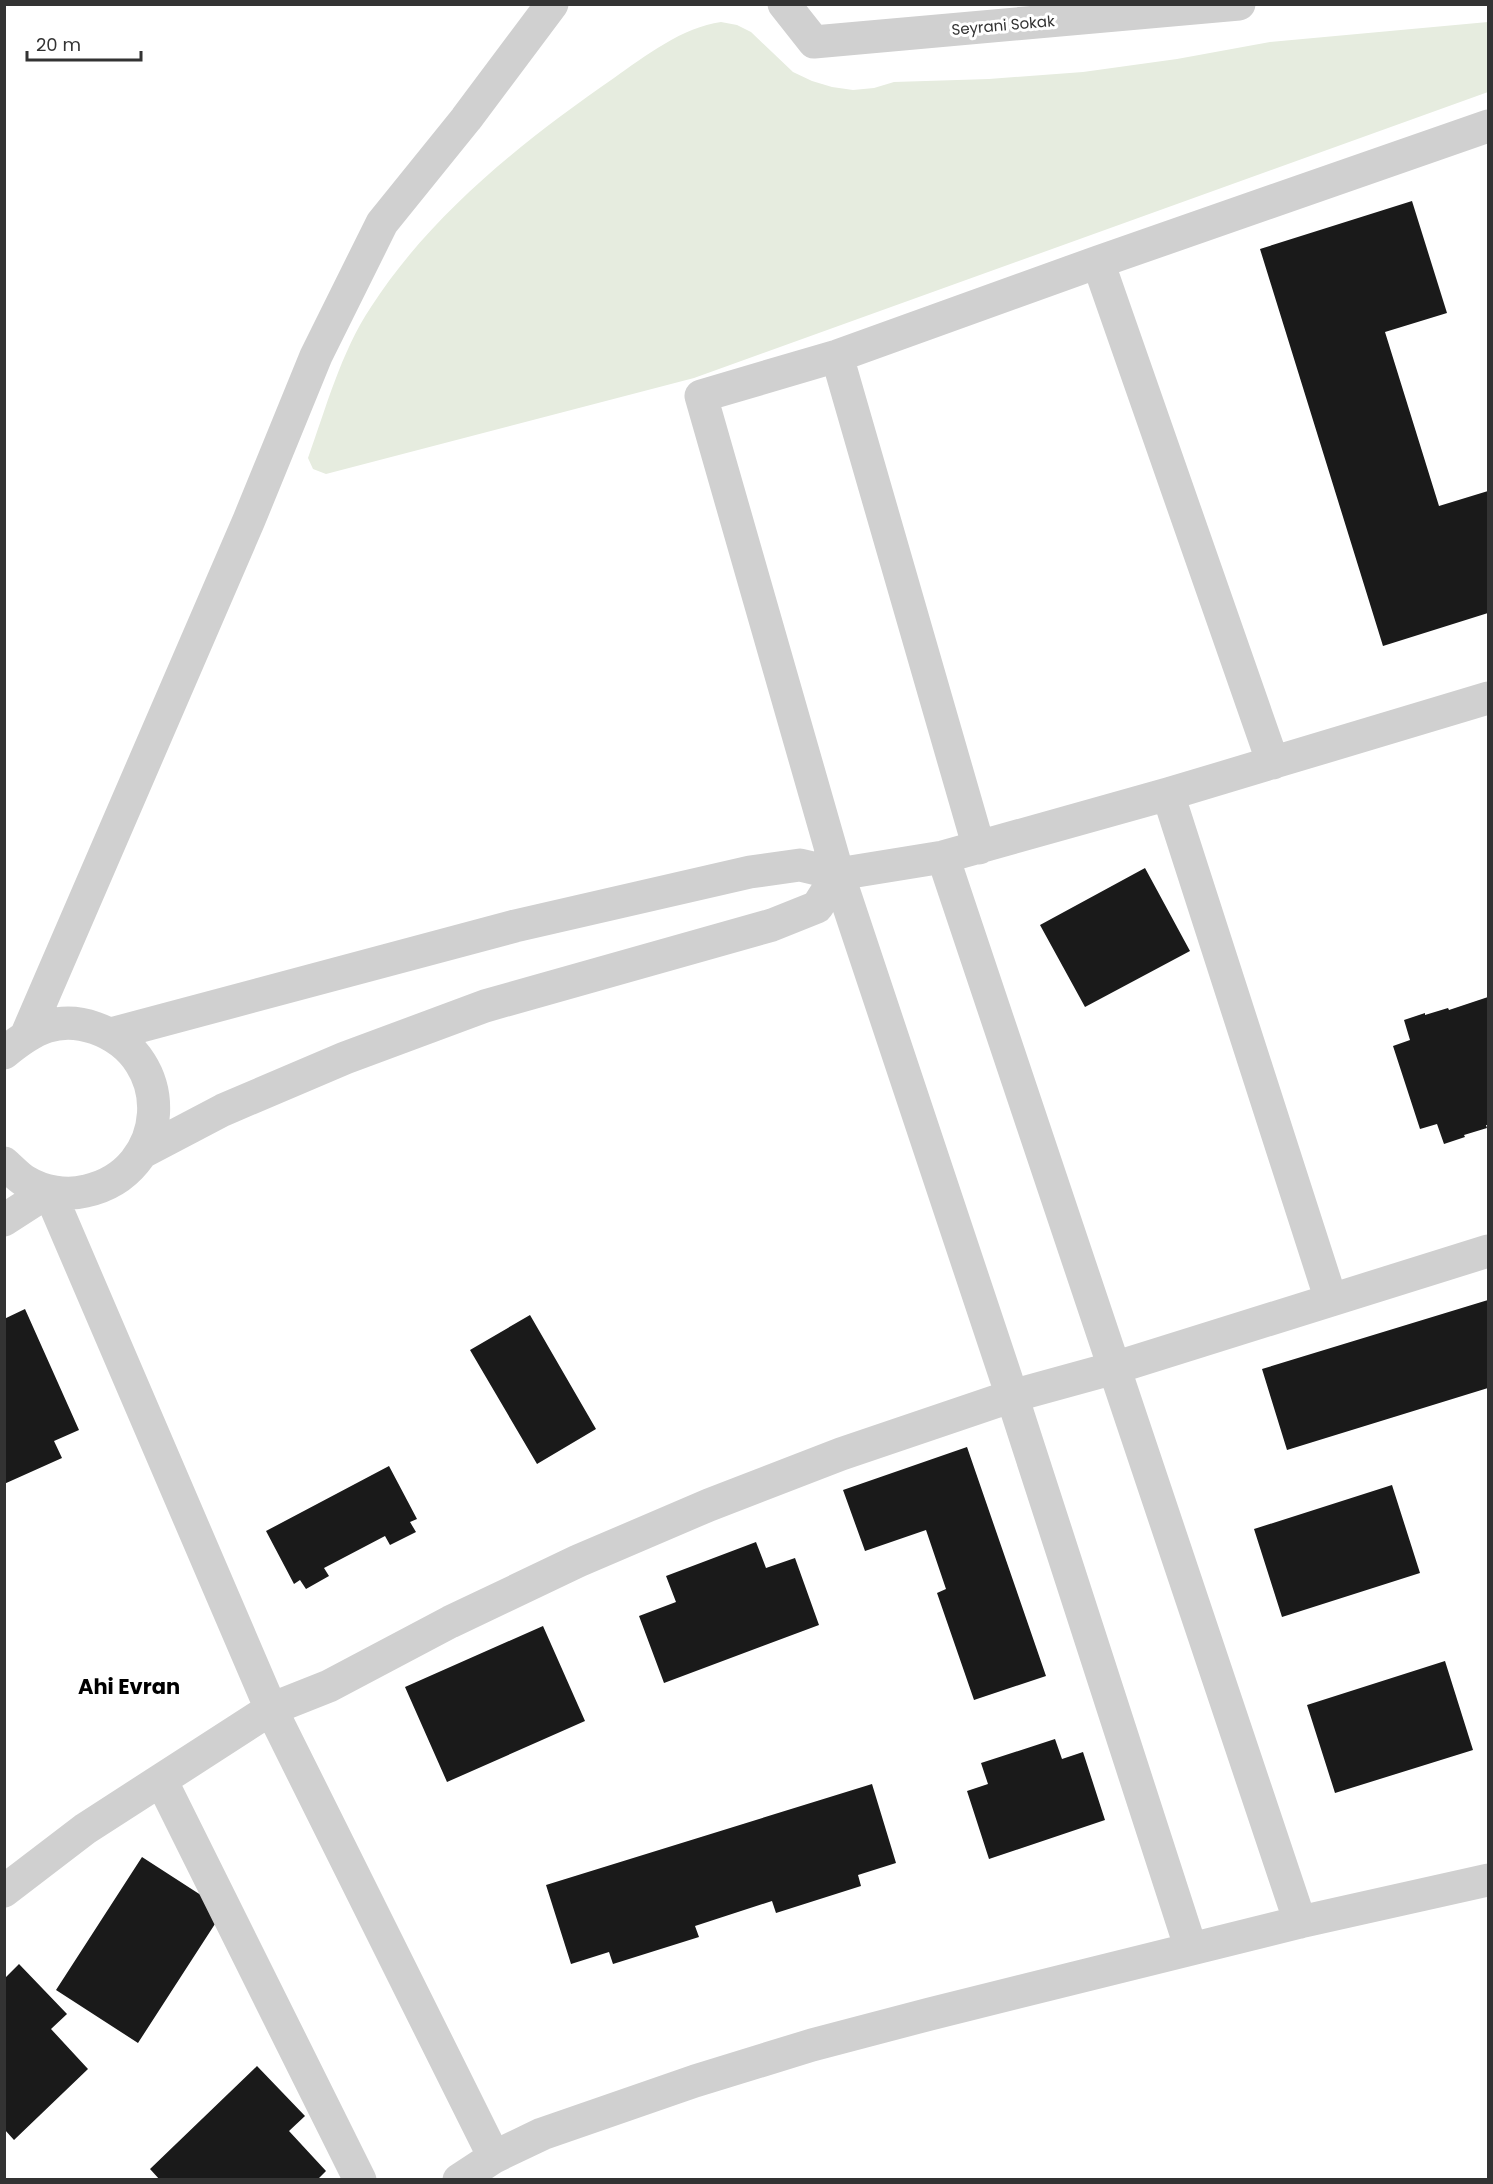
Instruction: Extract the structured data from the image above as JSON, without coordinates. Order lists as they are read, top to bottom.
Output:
{
  "streets": {
    "street": ["Seyrani Sokak"]
  },
  "districts": ["Ahi Evran"],
  "scale_bar": "20 m"
}
